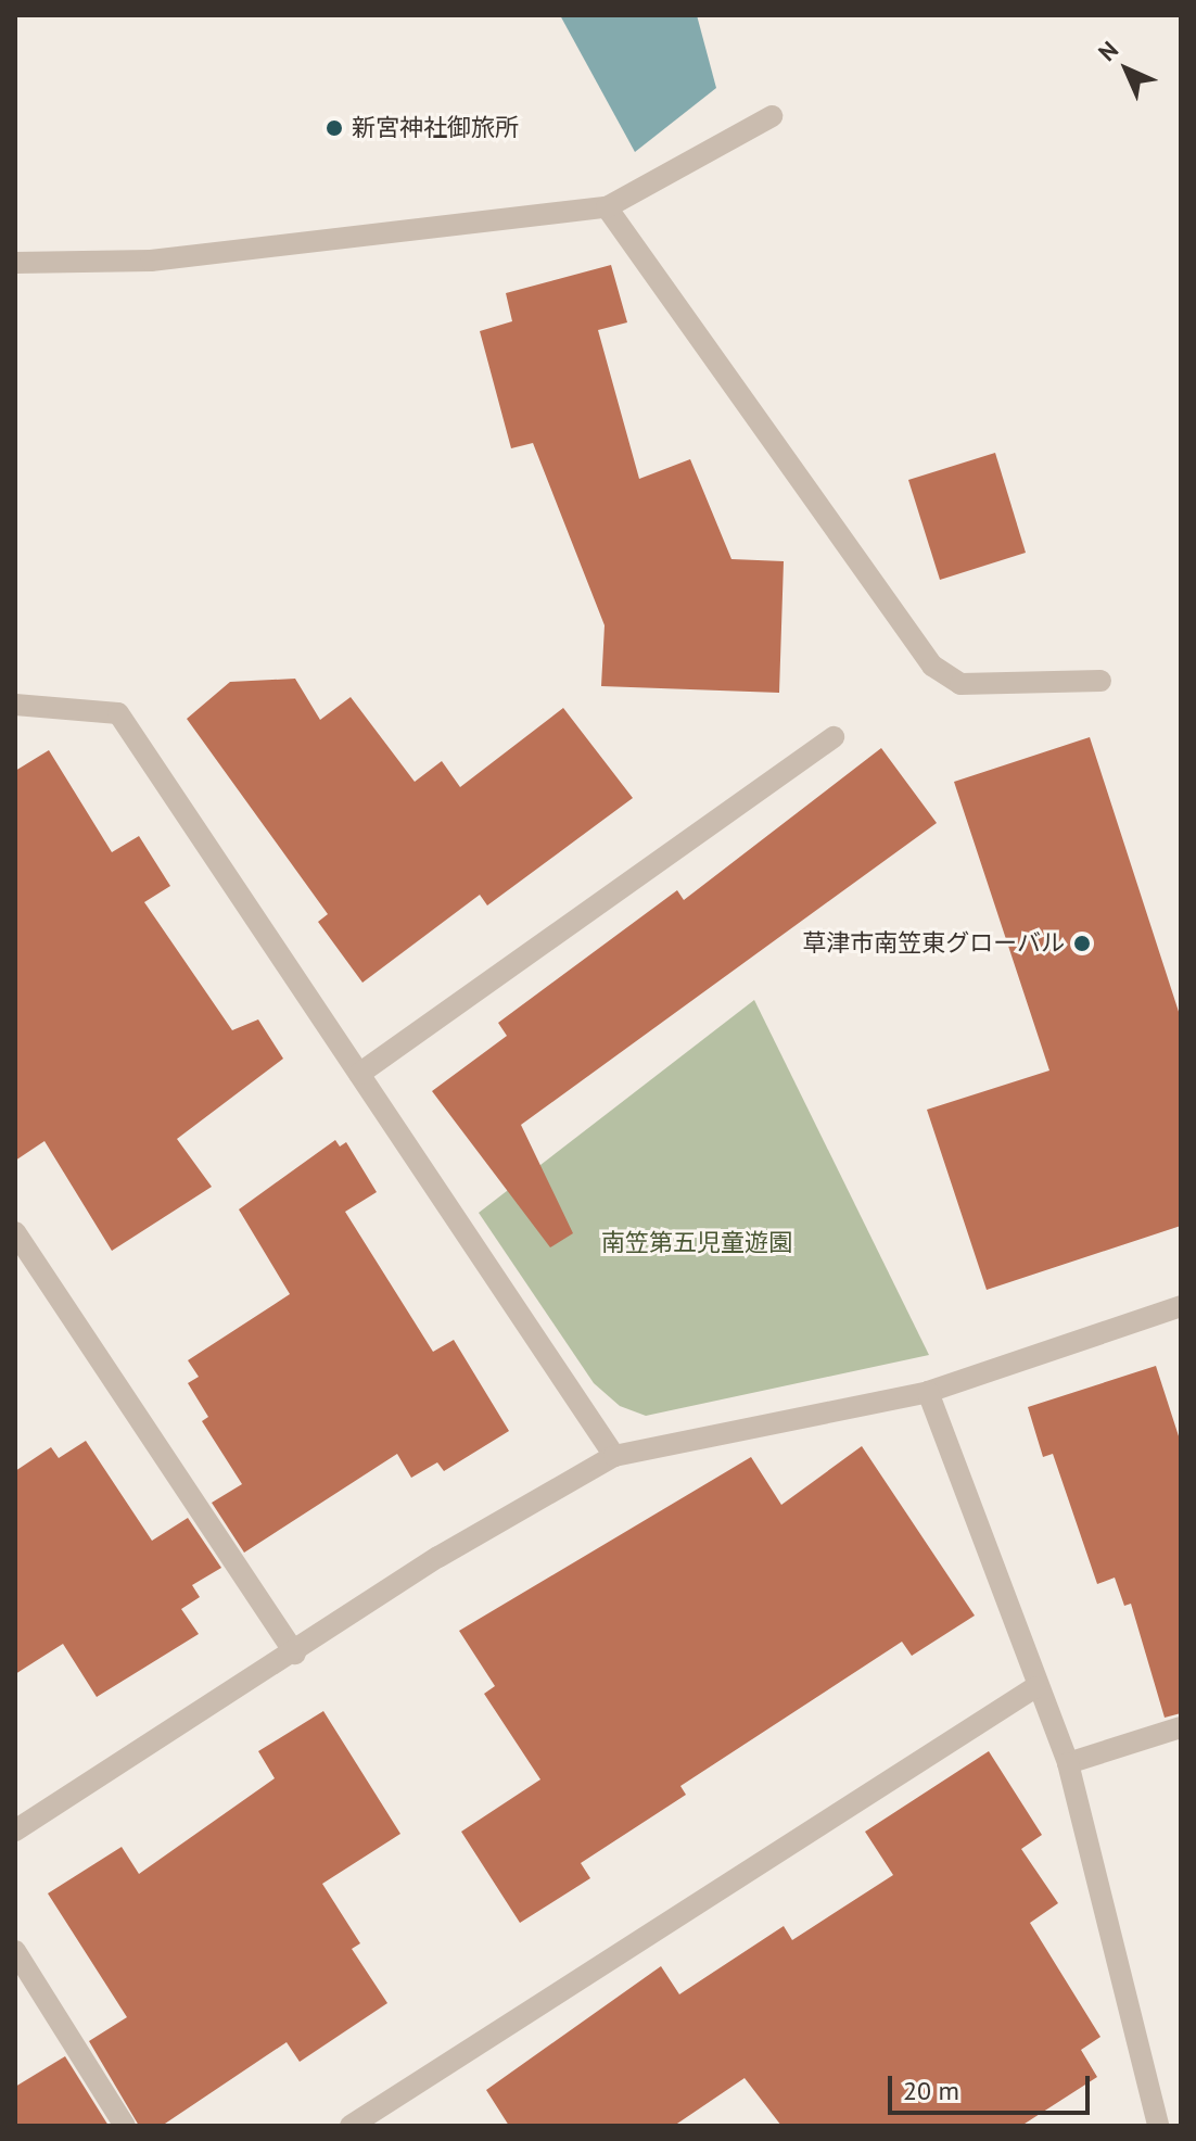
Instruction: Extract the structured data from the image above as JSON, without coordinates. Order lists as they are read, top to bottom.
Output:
{
  "parks": ["南笠第五児童遊園"],
  "places": ["新宮神社御旅所", "草津市南笠東グローバル"],
  "scale_bar": "20 m",
  "north": "top left"
}
